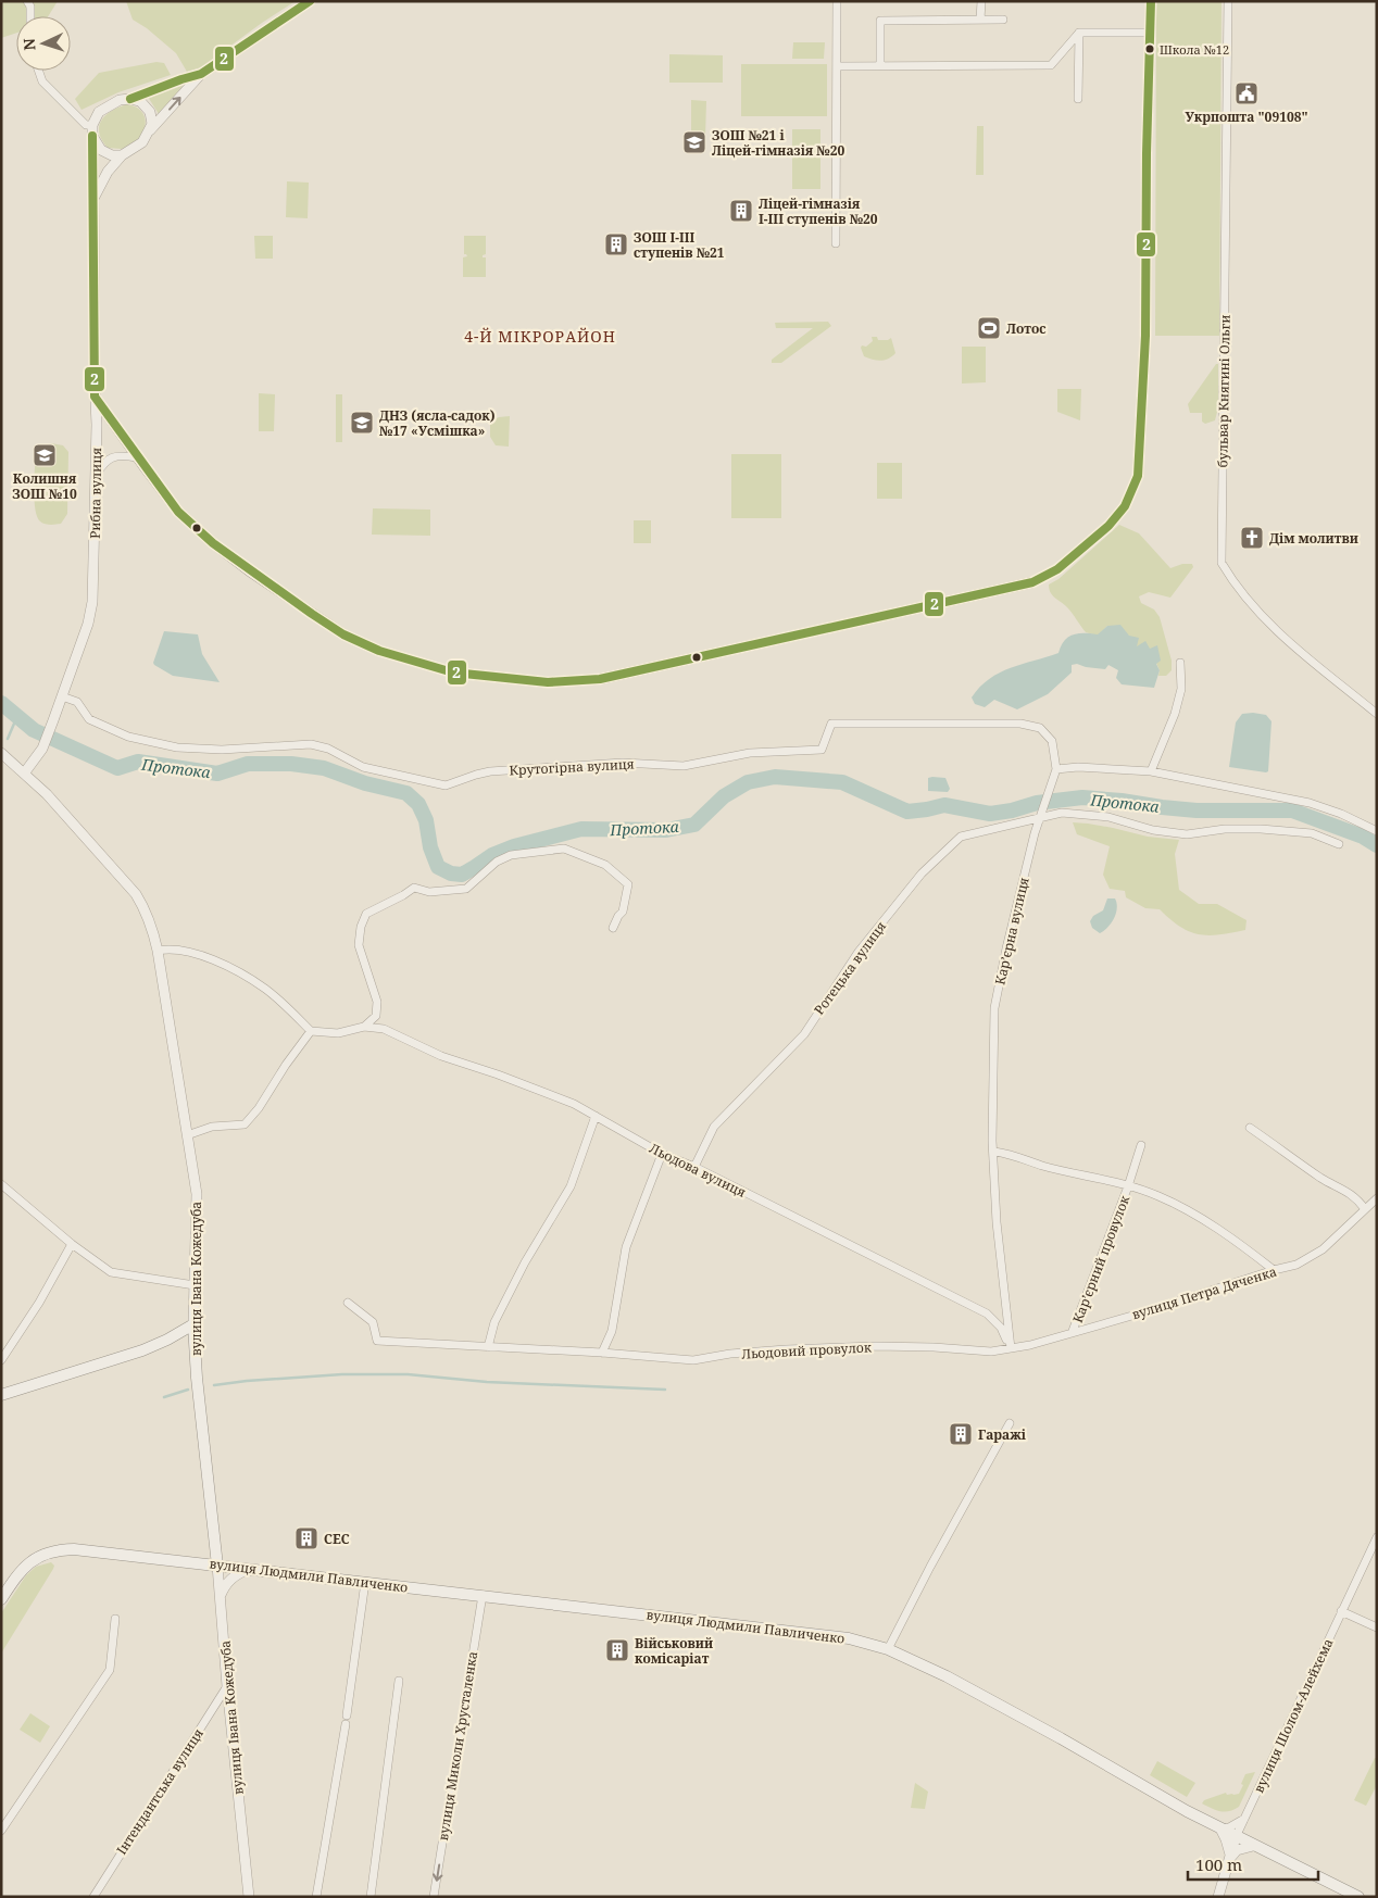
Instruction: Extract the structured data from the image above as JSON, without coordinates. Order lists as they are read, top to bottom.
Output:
{
  "streets": {
    "main road": ["вулиця Івана Кожедуба", "вулиця Людмили Павличенко"],
    "street": [
      "бульвар Княгині Ольги",
      "Рибна вулиця",
      "Крутогірна вулиця",
      "Карʼєрна вулиця",
      "Ротецька вулиця",
      "Льодова вулиця",
      "Карʼєрний провулок",
      "вулиця Петра Дяченка",
      "Льодовий провулок",
      "вулиця Шолом-Алейхема",
      "вулиця Миколи Хрусталенка",
      "Інтендантська вулиця"
    ]
  },
  "crossings": [
    ["Рибна вулиця", "Крутогірна вулиця"],
    ["Рибна вулиця", "вулиця Івана Кожедуба"],
    ["Крутогірна вулиця", "Карʼєрна вулиця"],
    ["Карʼєрна вулиця", "Ротецька вулиця"],
    ["Карʼєрна вулиця", "Льодова вулиця"],
    ["Карʼєрна вулиця", "Карʼєрний провулок"],
    ["Карʼєрна вулиця", "вулиця Петра Дяченка"],
    ["Карʼєрна вулиця", "Льодовий провулок"],
    ["Ротецька вулиця", "Льодова вулиця"],
    ["Льодова вулиця", "вулиця Петра Дяченка"],
    ["Льодова вулиця", "Льодовий провулок"],
    ["Карʼєрний провулок", "вулиця Петра Дяченка"],
    ["вулиця Івана Кожедуба", "вулиця Людмили Павличенко"],
    ["вулиця Івана Кожедуба", "Інтендантська вулиця"],
    ["вулиця Петра Дяченка", "Льодовий провулок"],
    ["вулиця Людмили Павличенко", "вулиця Шолом-Алейхема"],
    ["вулиця Людмили Павличенко", "вулиця Миколи Хрусталенка"]
  ],
  "districts": ["4-Й МІКРОРАЙОН"],
  "water": ["Протока"],
  "places": {
    "other": ["Школа №12"],
    "public building": ["Укрпошта \"09108\""],
    "school or university": ["ЗОШ №21 і Ліцей-гімназія №20", "ДНЗ (ясла-садок) №17 «Усмішка»", "Колишня ЗОШ №10"],
    "building": [
      "Ліцей-гімназія I-III ступенів №20",
      "ЗОШ І-ІІІ ступенів №21",
      "Гаражі",
      "СЕС",
      "Військовий комісаріат"
    ],
    "sports": ["Лотос"],
    "church": ["Дім молитви"]
  },
  "lines": ["transit line 2"],
  "scale_bar": "100 m",
  "north": "left"
}
